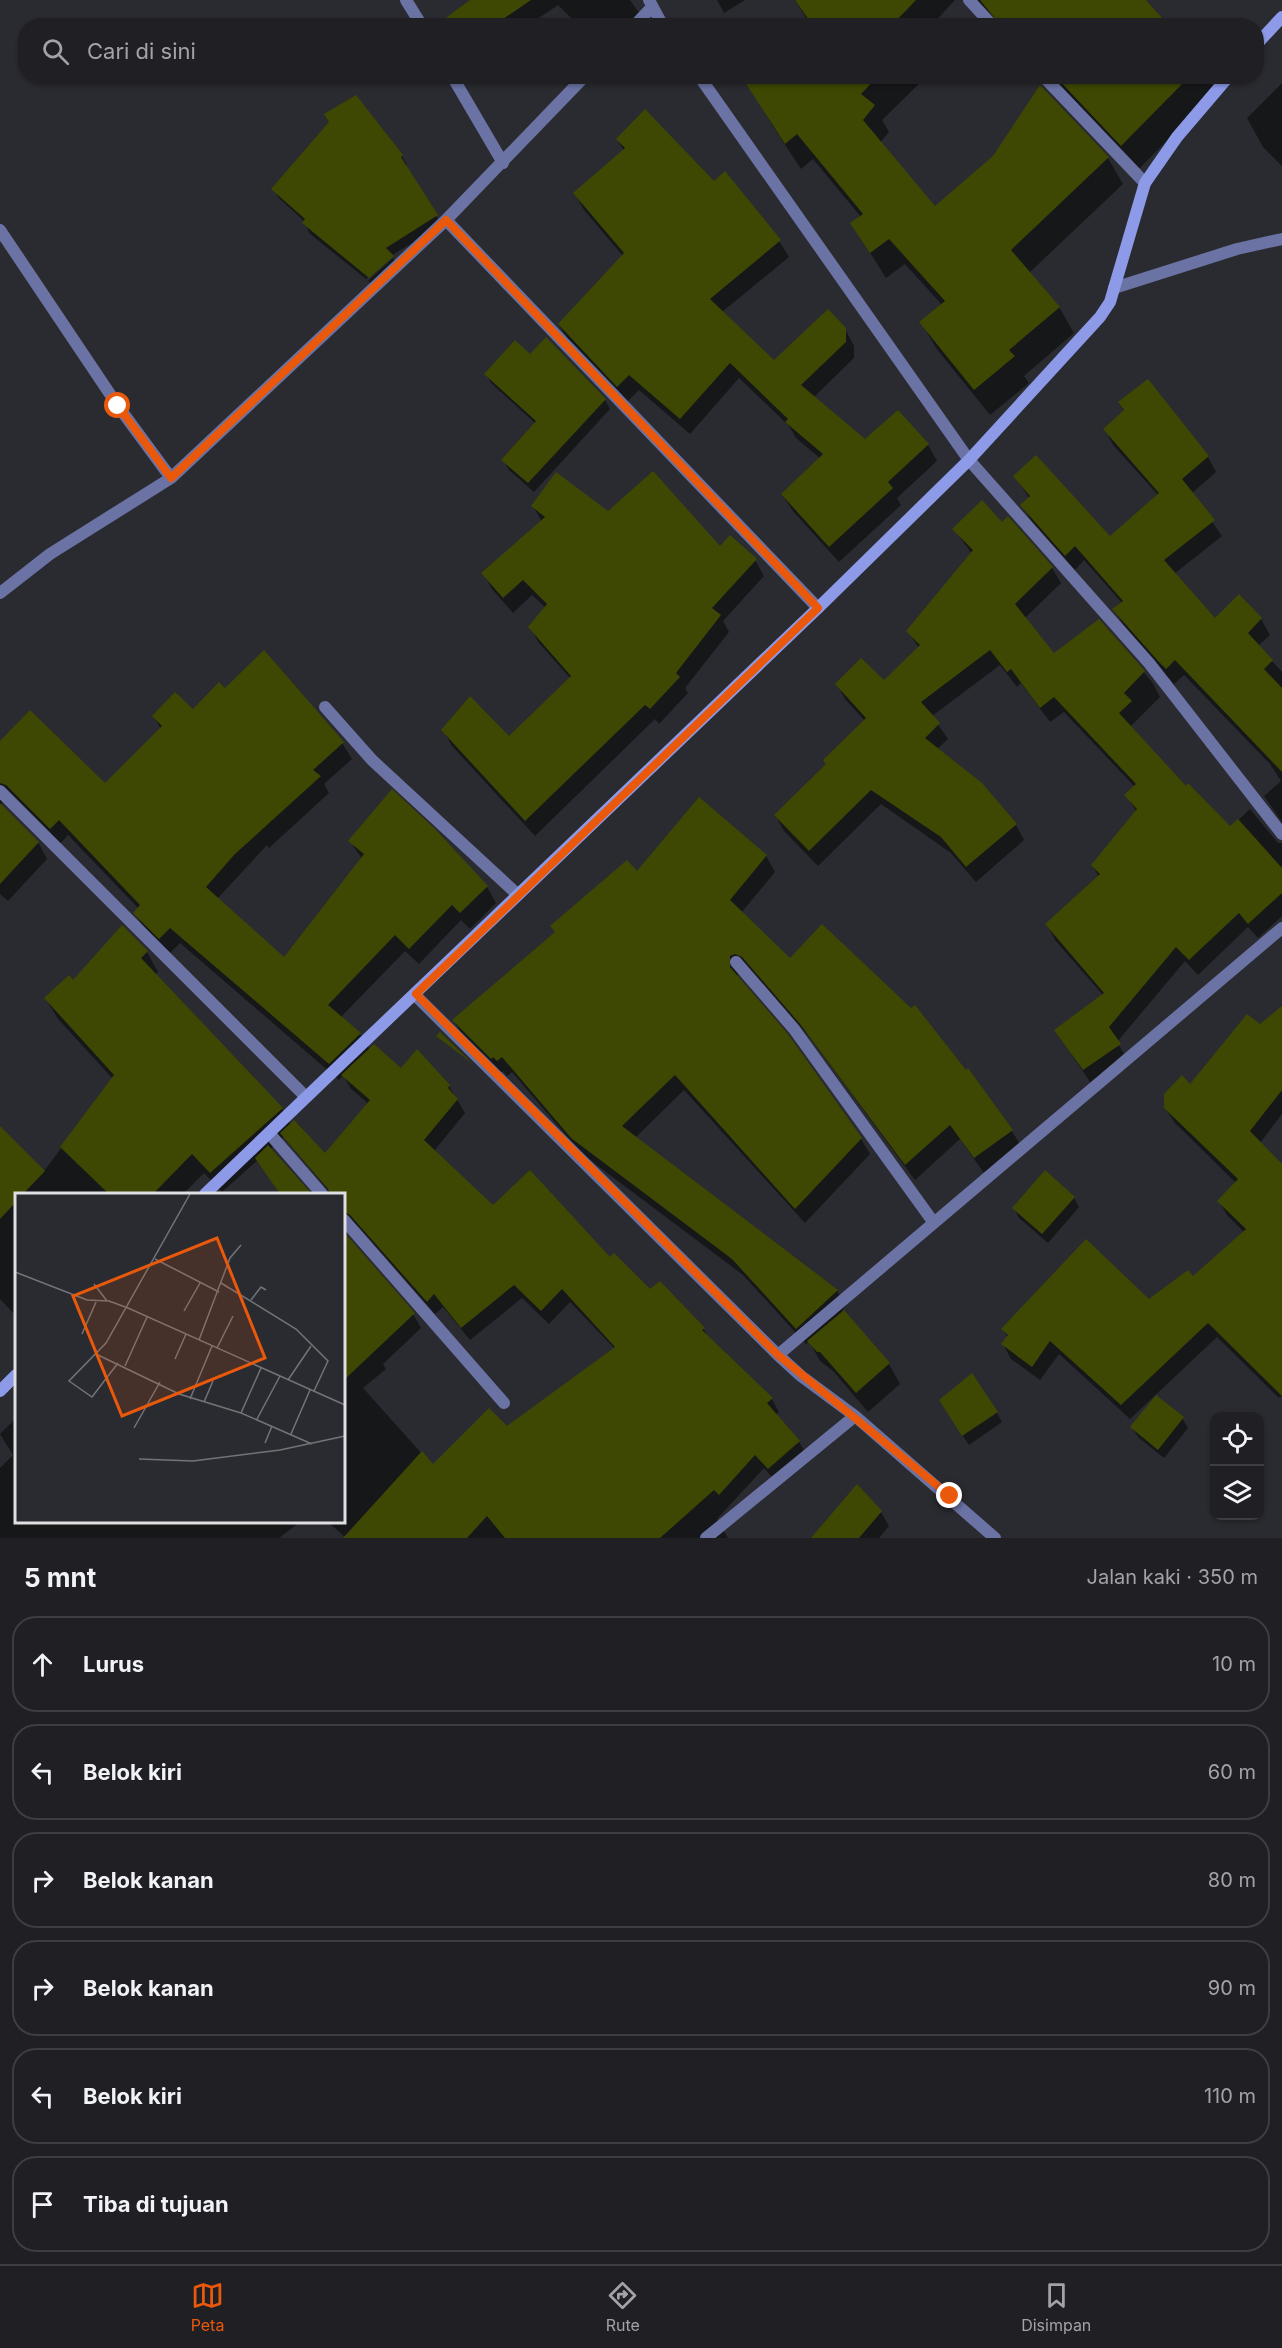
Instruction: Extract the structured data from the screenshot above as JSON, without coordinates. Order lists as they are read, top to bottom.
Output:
{
  "page": {
    "search": "Cari di sini",
    "heading": ["5 mnt", "Jalan kaki · 350 m"],
    "list": [
      ["Lurus", "10 m"],
      ["Belok kiri", "60 m"],
      ["Belok kanan", "80 m"],
      ["Belok kanan", "90 m"],
      ["Belok kiri", "110 m"],
      "Tiba di tujuan"
    ],
    "nav": ["Peta", "Rute", "Disimpan"]
  }
}
